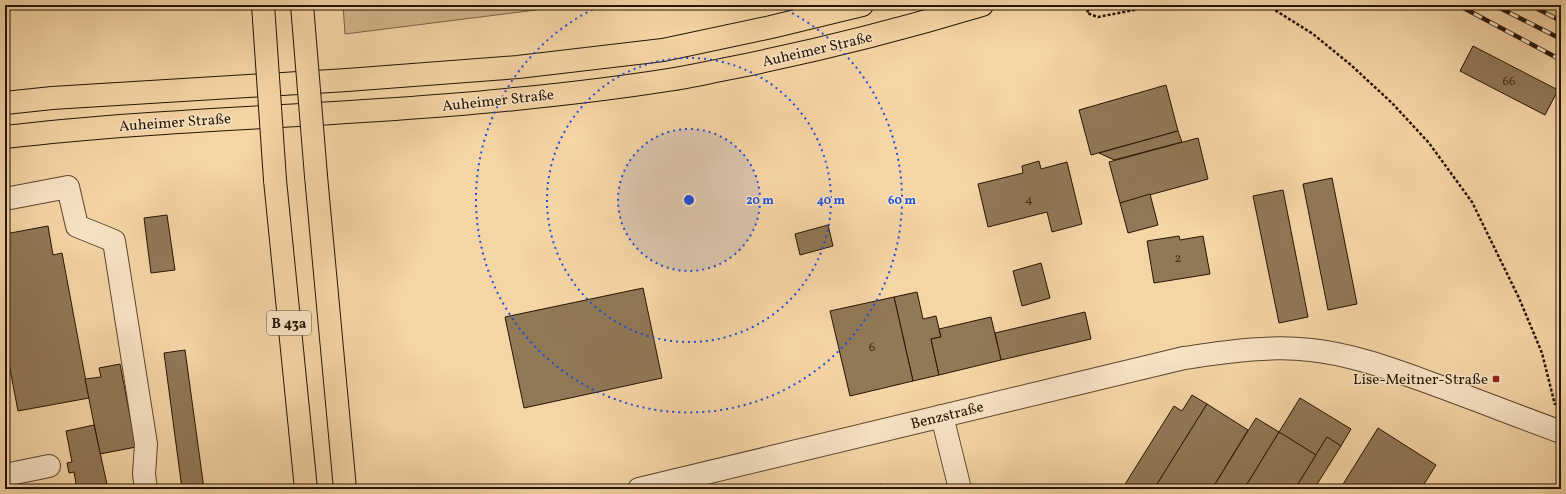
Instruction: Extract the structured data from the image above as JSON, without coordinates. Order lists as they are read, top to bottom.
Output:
{
  "streets": {
    "main road": ["Auheimer Straße", "B 43a"],
    "street": ["Benzstraße"]
  },
  "places": {
    "transit": ["Lise-Meitner-Straße"]
  },
  "house_numbers": [
    "66",
    "4",
    "2",
    "6"
  ],
  "rings": ["20 m", "40 m", "60 m"]
}
